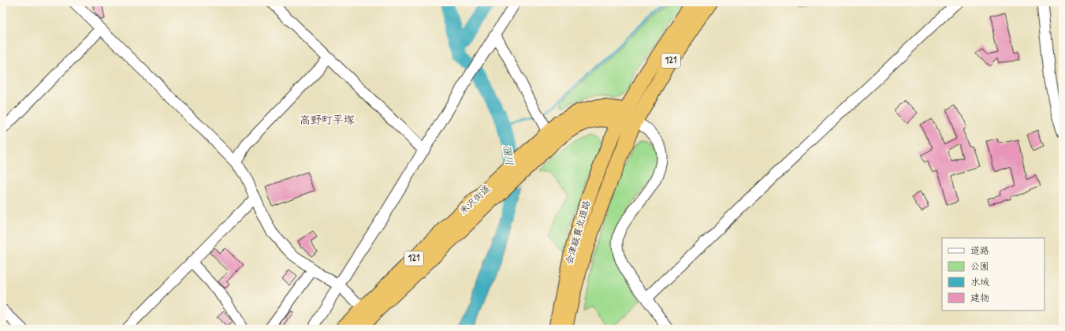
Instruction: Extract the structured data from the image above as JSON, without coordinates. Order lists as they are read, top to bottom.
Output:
{
  "streets": {
    "highway": ["121", "米沢街道", "会津縦貫北道路"]
  },
  "crossings": [
    ["121", "米沢街道"],
    ["121", "会津縦貫北道路"],
    ["米沢街道", "会津縦貫北道路"]
  ],
  "districts": ["高野町平塚"],
  "water": ["溷川"],
  "legend": [
    "道路",
    "公園",
    "水域",
    "建物"
  ]
}
